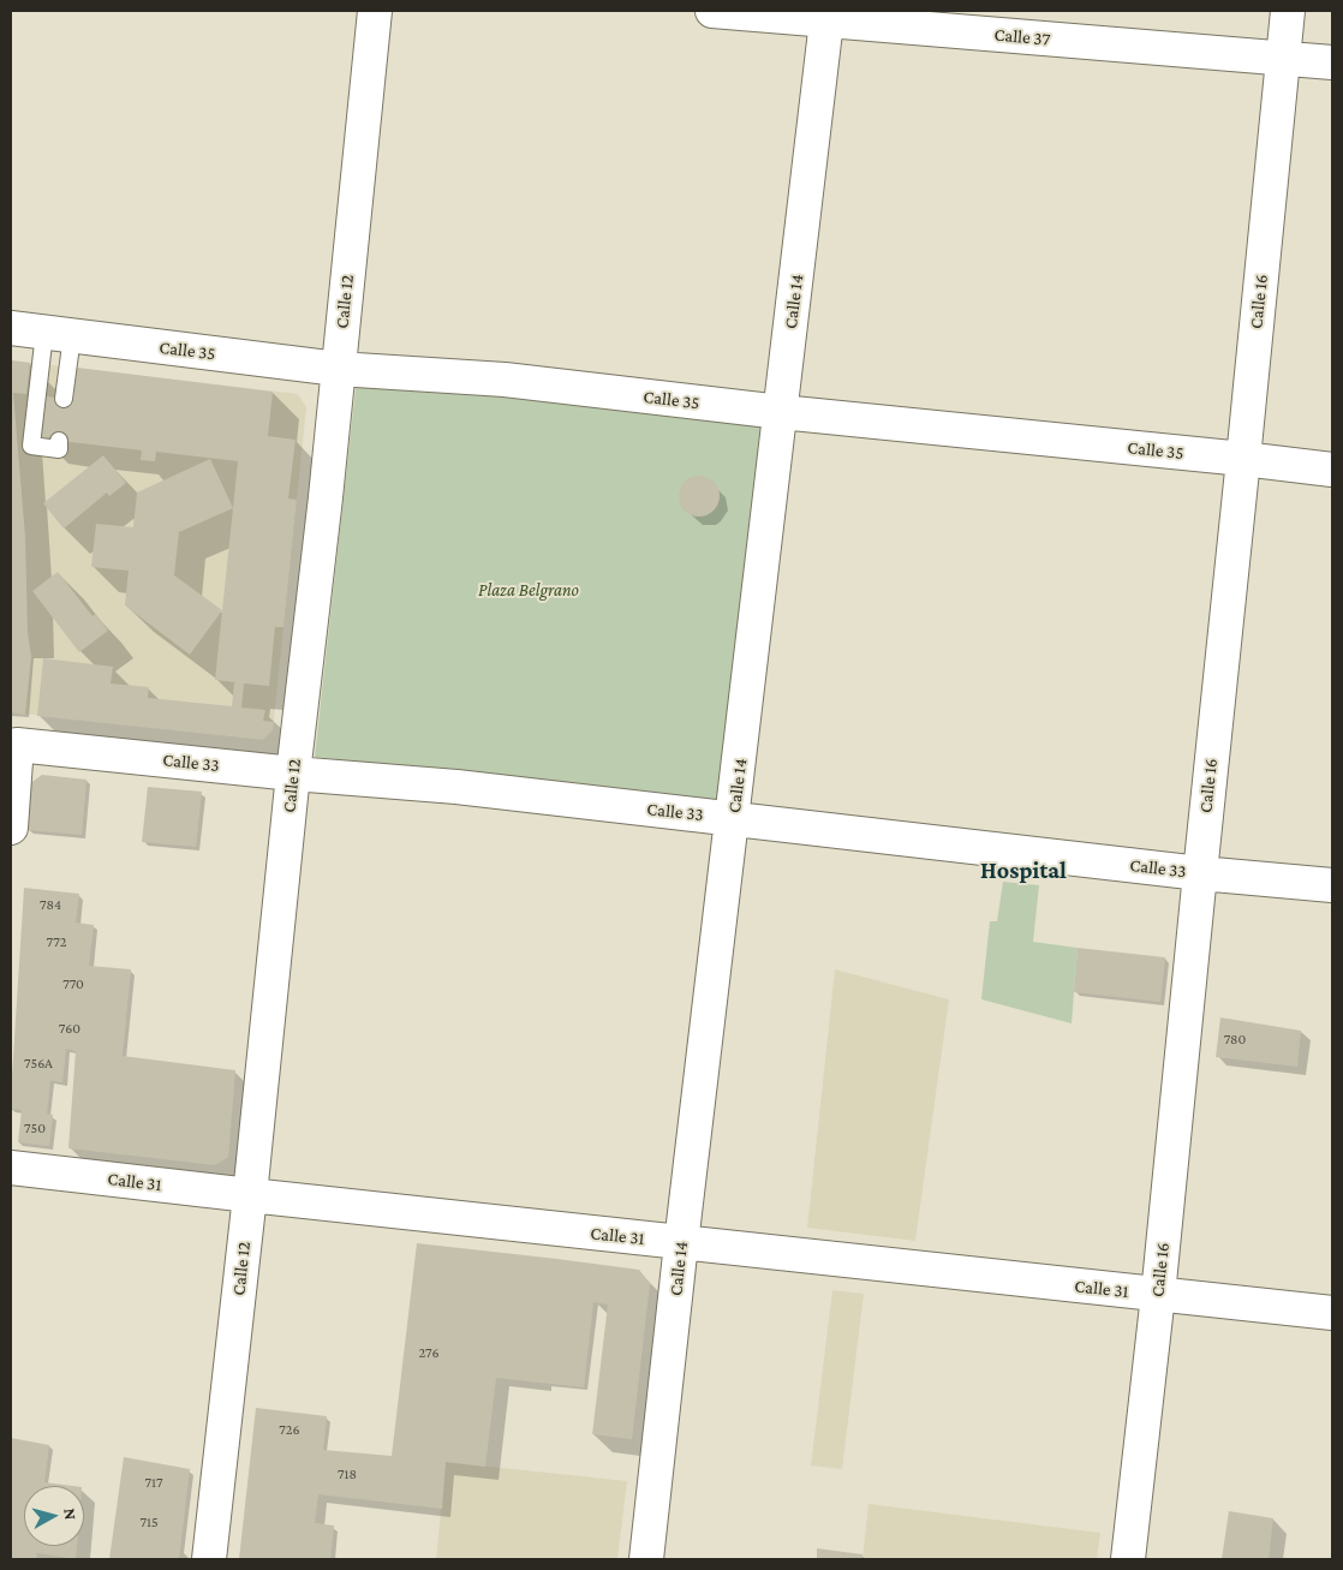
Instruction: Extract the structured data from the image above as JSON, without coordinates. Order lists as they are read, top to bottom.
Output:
{
  "streets": {
    "street": [
      "Calle 37",
      "Calle 12",
      "Calle 14",
      "Calle 16",
      "Calle 35",
      "Calle 33",
      "Calle 31"
    ]
  },
  "crossings": [
    ["Calle 37", "Calle 14"],
    ["Calle 37", "Calle 16"],
    ["Calle 12", "Calle 35"],
    ["Calle 12", "Calle 33"],
    ["Calle 12", "Calle 31"],
    ["Calle 14", "Calle 35"],
    ["Calle 14", "Calle 33"],
    ["Calle 14", "Calle 31"],
    ["Calle 16", "Calle 35"],
    ["Calle 16", "Calle 33"],
    ["Calle 16", "Calle 31"]
  ],
  "districts": ["Hospital"],
  "parks": ["Plaza Belgrano"],
  "house_numbers": [
    "784",
    "772",
    "770",
    "760",
    "780",
    "756A",
    "750",
    "276",
    "726",
    "718",
    "717",
    "715"
  ],
  "north": "right"
}
